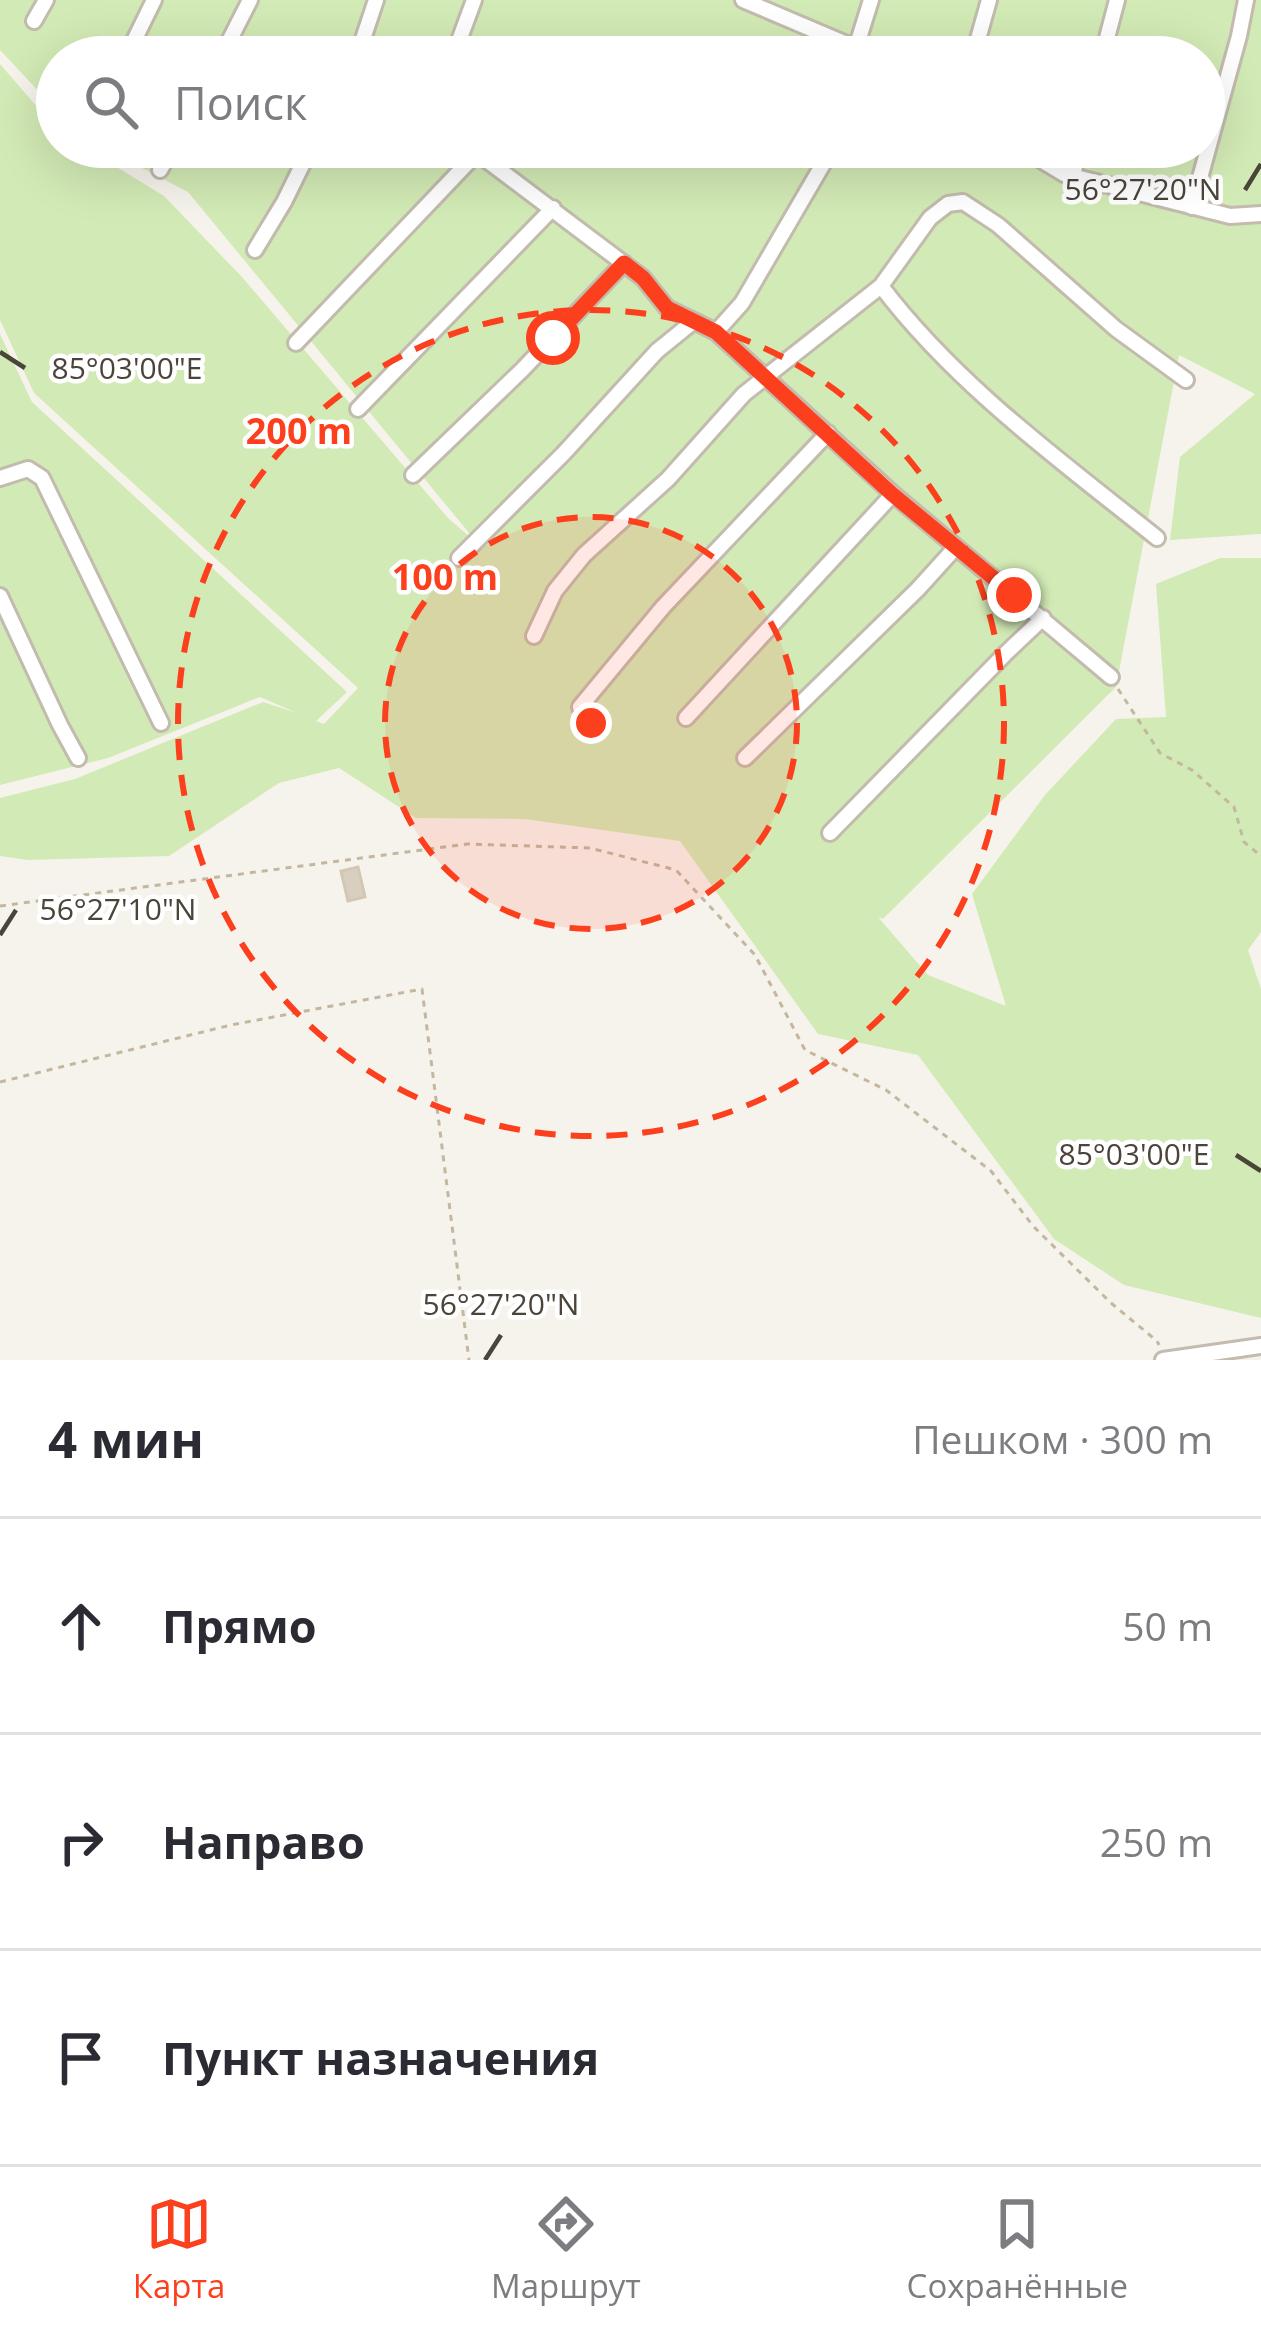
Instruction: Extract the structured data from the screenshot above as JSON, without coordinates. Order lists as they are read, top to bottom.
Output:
{
  "page": {
    "search": "Поиск",
    "heading": ["4 мин", "Пешком · 300 m"],
    "list": [
      ["Прямо", "50 m"],
      ["Направо", "250 m"],
      "Пункт назначения"
    ],
    "nav": ["Карта", "Маршрут", "Сохранённые"]
  },
  "coordinates": ["56°27'20\"N", "85°03'00\"E", "56°27'10\"N"],
  "rings": ["200 m", "100 m"]
}
